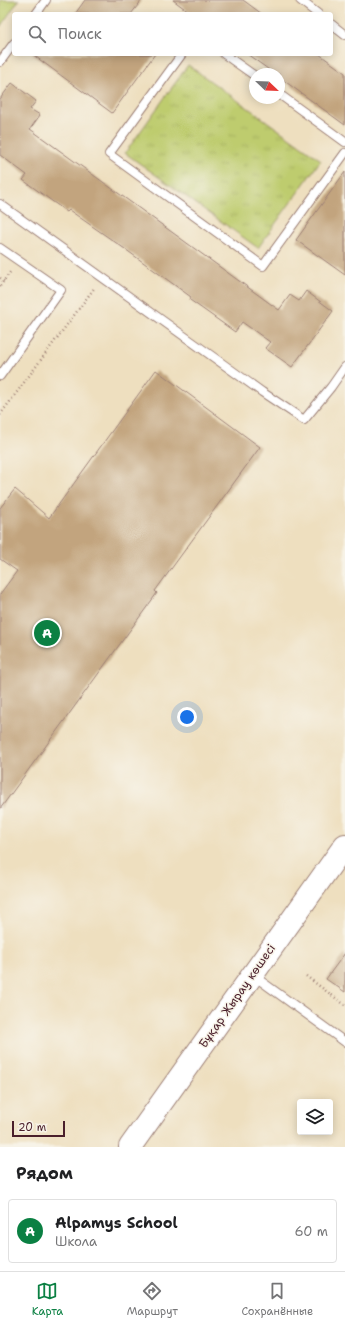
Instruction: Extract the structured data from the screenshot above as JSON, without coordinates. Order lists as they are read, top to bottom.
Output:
{
  "streets": {
    "street": ["Бұқар Жырау көшесі"]
  },
  "scale_bar": "20 m",
  "north": "bottom right",
  "page": {
    "search": "Поиск",
    "pins": "A",
    "scale": "20 m",
    "heading": "Рядом",
    "list": [
      {
        "mark": "A",
        "name": "Alpamys School",
        "note": "Школа",
        "value": "60 m"
      }
    ],
    "nav": ["Карта", "Маршрут", "Сохранённые"]
  }
}
